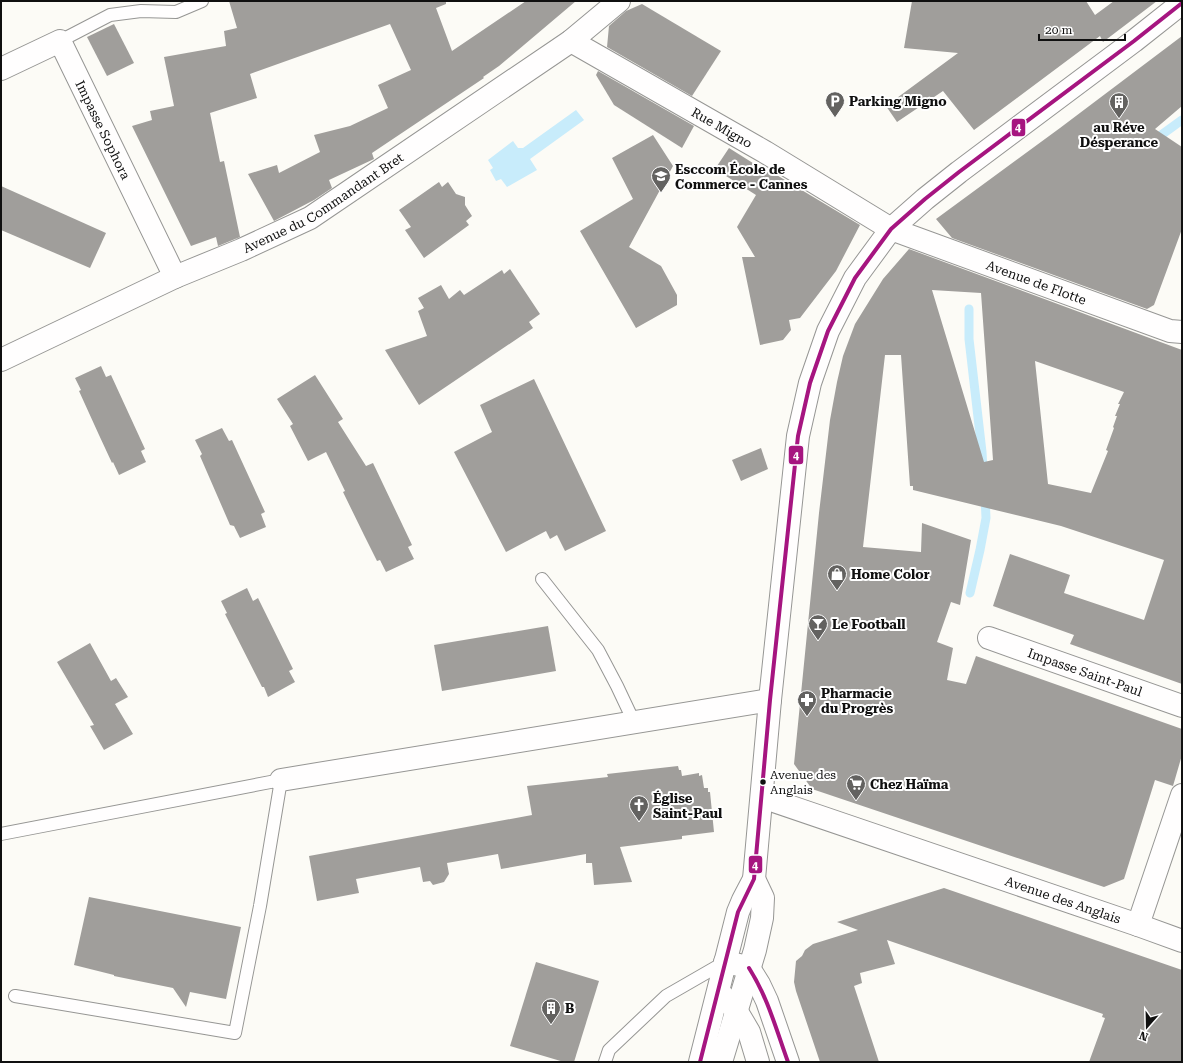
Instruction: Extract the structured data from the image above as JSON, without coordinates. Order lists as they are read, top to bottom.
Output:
{
  "streets": {
    "street": [
      "Rue Migno",
      "Impasse Sophora",
      "Avenue du Commandant Bret",
      "Avenue de Flotte",
      "Impasse Saint-Paul",
      "Avenue des Anglais"
    ]
  },
  "crossings": [
    ["Rue Migno", "Avenue du Commandant Bret"],
    ["Rue Migno", "Avenue de Flotte"],
    ["Impasse Sophora", "Avenue du Commandant Bret"]
  ],
  "places": {
    "parking": ["Parking Migno"],
    "building": ["au Réve Désperance", "B"],
    "school or university": ["Esccom École de Commerce - Cannes"],
    "shop": ["Home Color"],
    "bar": ["Le Football"],
    "pharmacy": ["Pharmacie du Progrès"],
    "other": ["Avenue des Anglais"],
    "supermarket": ["Chez Haïma"],
    "church": ["Église Saint-Paul"]
  },
  "lines": ["transit line 4"],
  "scale_bar": "20 m",
  "north": "bottom"
}
